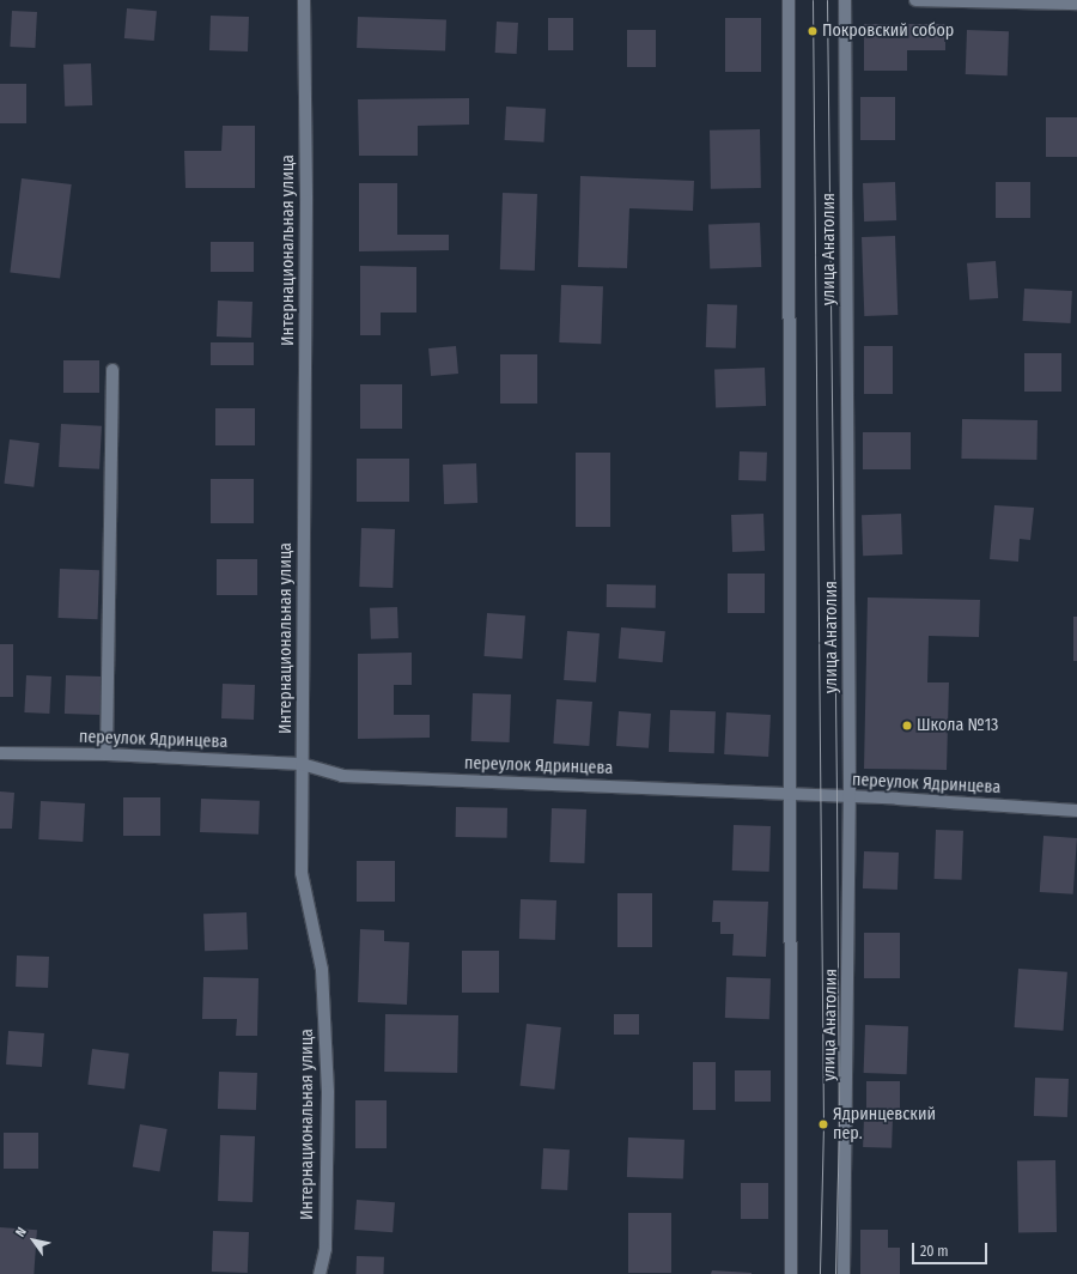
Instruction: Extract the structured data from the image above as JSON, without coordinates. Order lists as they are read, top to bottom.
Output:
{
  "streets": {
    "street": ["улица Анатолия", "Интернациональная улица", "переулок Ядринцева"]
  },
  "crossings": [
    ["улица Анатолия", "переулок Ядринцева"],
    ["Интернациональная улица", "переулок Ядринцева"]
  ],
  "places": ["Покровский собор", "Школа №13", "Ядринцевский пер."],
  "scale_bar": "20 m",
  "north": "top left"
}
